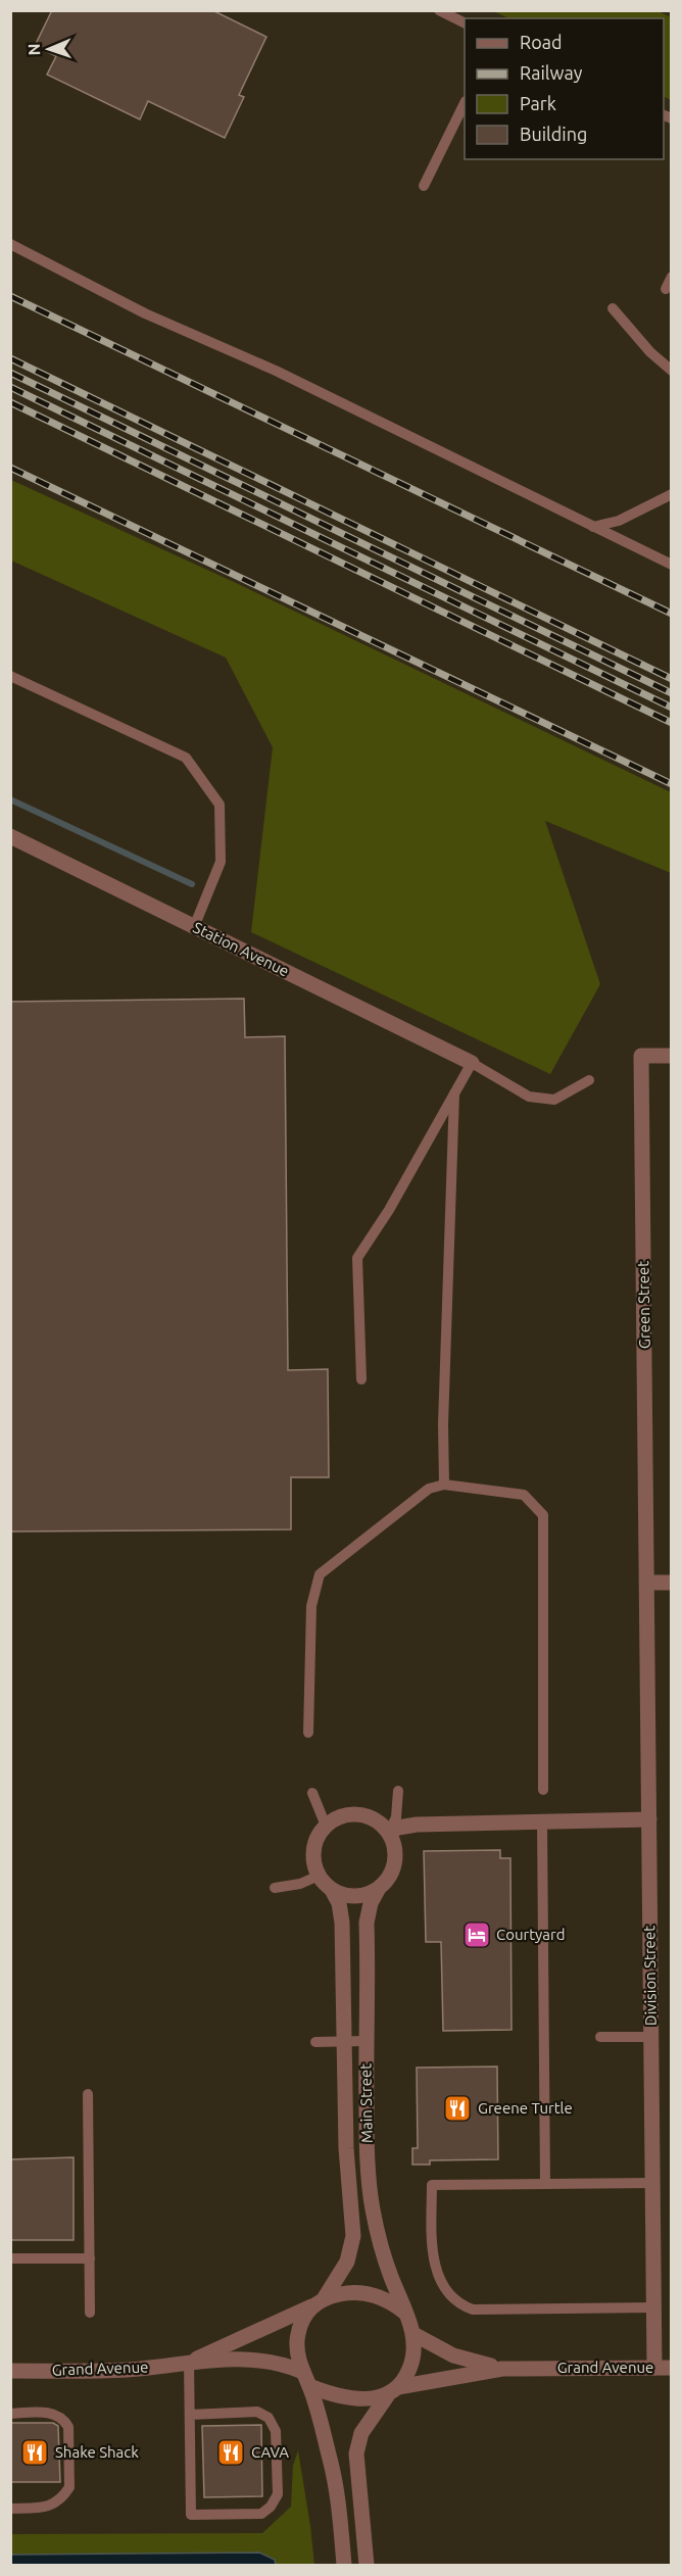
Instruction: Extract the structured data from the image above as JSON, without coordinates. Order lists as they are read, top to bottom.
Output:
{
  "streets": {
    "street": [
      "Station Avenue",
      "Green Street",
      "Division Street",
      "Main Street",
      "Grand Avenue"
    ]
  },
  "crossings": [
    ["Green Street", "Division Street"],
    ["Division Street", "Grand Avenue"],
    ["Main Street", "Grand Avenue"]
  ],
  "places": {
    "hotel": ["Courtyard"],
    "restaurant": ["Greene Turtle", "Shake Shack", "CAVA"]
  },
  "legend": [
    "Road",
    "Railway",
    "Park",
    "Building"
  ],
  "north": "left"
}
